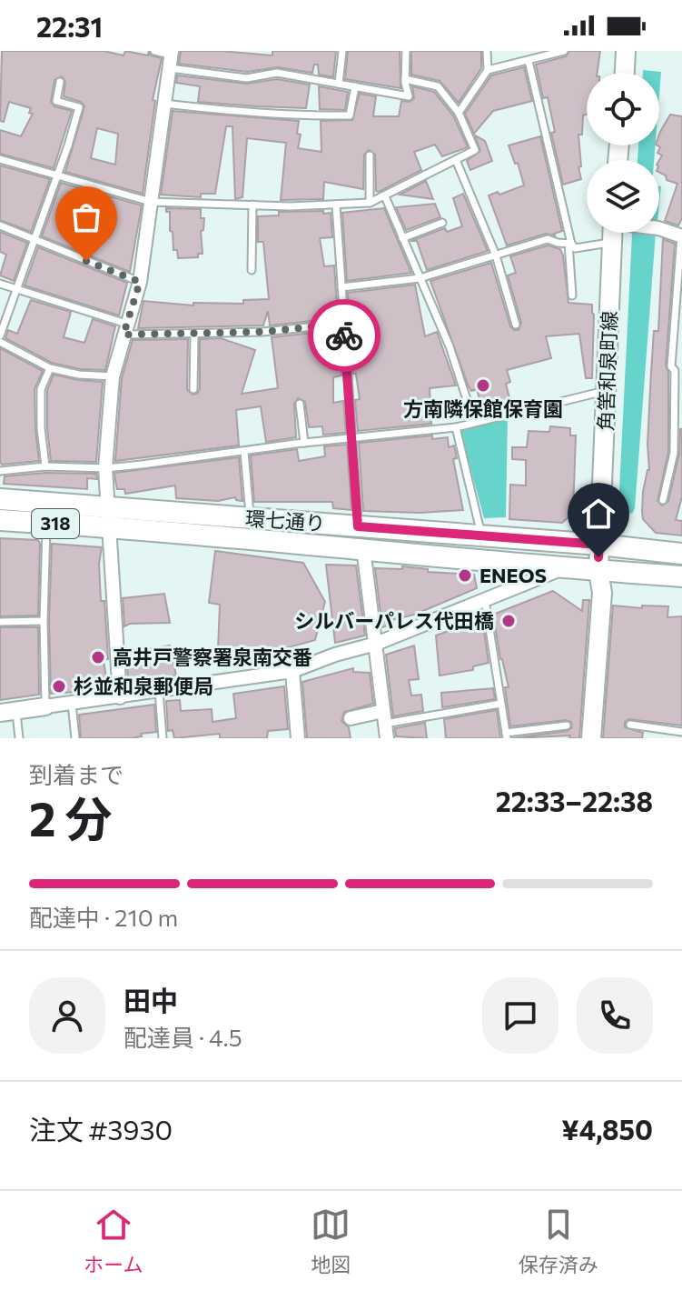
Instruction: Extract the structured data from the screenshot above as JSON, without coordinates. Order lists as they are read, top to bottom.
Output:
{
  "streets": {
    "main road": ["角筈和泉町線", "環七通り", "318"]
  },
  "crossings": [
    ["角筈和泉町線", "環七通り"],
    ["角筈和泉町線", "318"],
    ["環七通り", "318"]
  ],
  "places": [
    "方南隣保館保育園",
    "ENEOS",
    "シルバーパレス代田橋",
    "高井戸警察署泉南交番",
    "杉並和泉郵便局"
  ],
  "page": {
    "status": "22:31",
    "heading": ["2 分", "到着まで", "22:33–22:38"],
    "panel": [
      "田中",
      "配達員 · 4.5",
      "注文 #3930",
      "¥4,850"
    ],
    "bar": "配達中 · 210 m",
    "tabs": ["ホーム", "地図", "保存済み"]
  }
}
